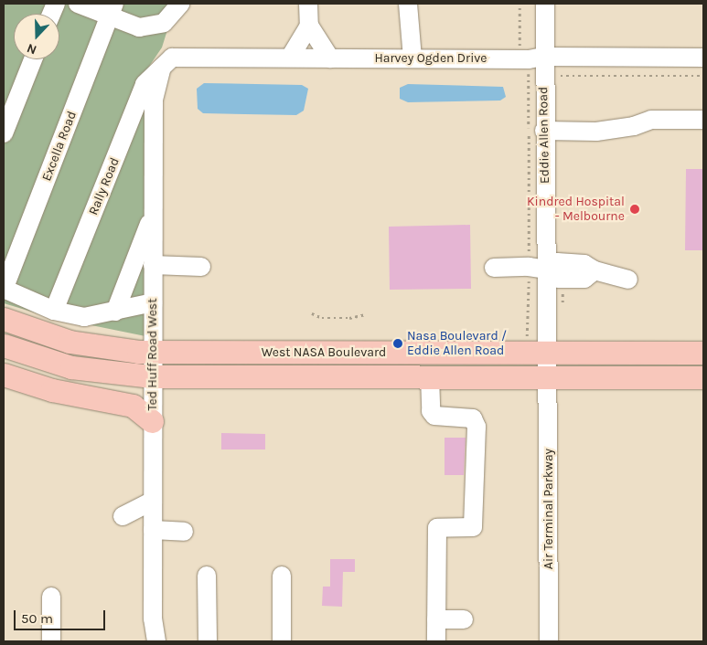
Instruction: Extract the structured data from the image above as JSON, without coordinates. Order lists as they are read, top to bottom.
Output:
{
  "streets": {
    "main road": ["West NASA Boulevard"],
    "street": [
      "Harvey Ogden Drive",
      "Eddie Allen Road",
      "Excella Road",
      "Rally Road",
      "Ted Huff Road West",
      "Air Terminal Parkway"
    ]
  },
  "crossings": [
    ["Harvey Ogden Drive", "Eddie Allen Road"],
    ["Harvey Ogden Drive", "Rally Road"],
    ["Harvey Ogden Drive", "Ted Huff Road West"],
    ["Eddie Allen Road", "West NASA Boulevard"],
    ["Eddie Allen Road", "Air Terminal Parkway"],
    ["Rally Road", "Ted Huff Road West"],
    ["West NASA Boulevard", "Ted Huff Road West"],
    ["West NASA Boulevard", "Air Terminal Parkway"]
  ],
  "places": ["Kindred Hospital - Melbourne", "Nasa Boulevard / Eddie Allen Road"],
  "scale_bar": "50 m",
  "north": "bottom"
}
